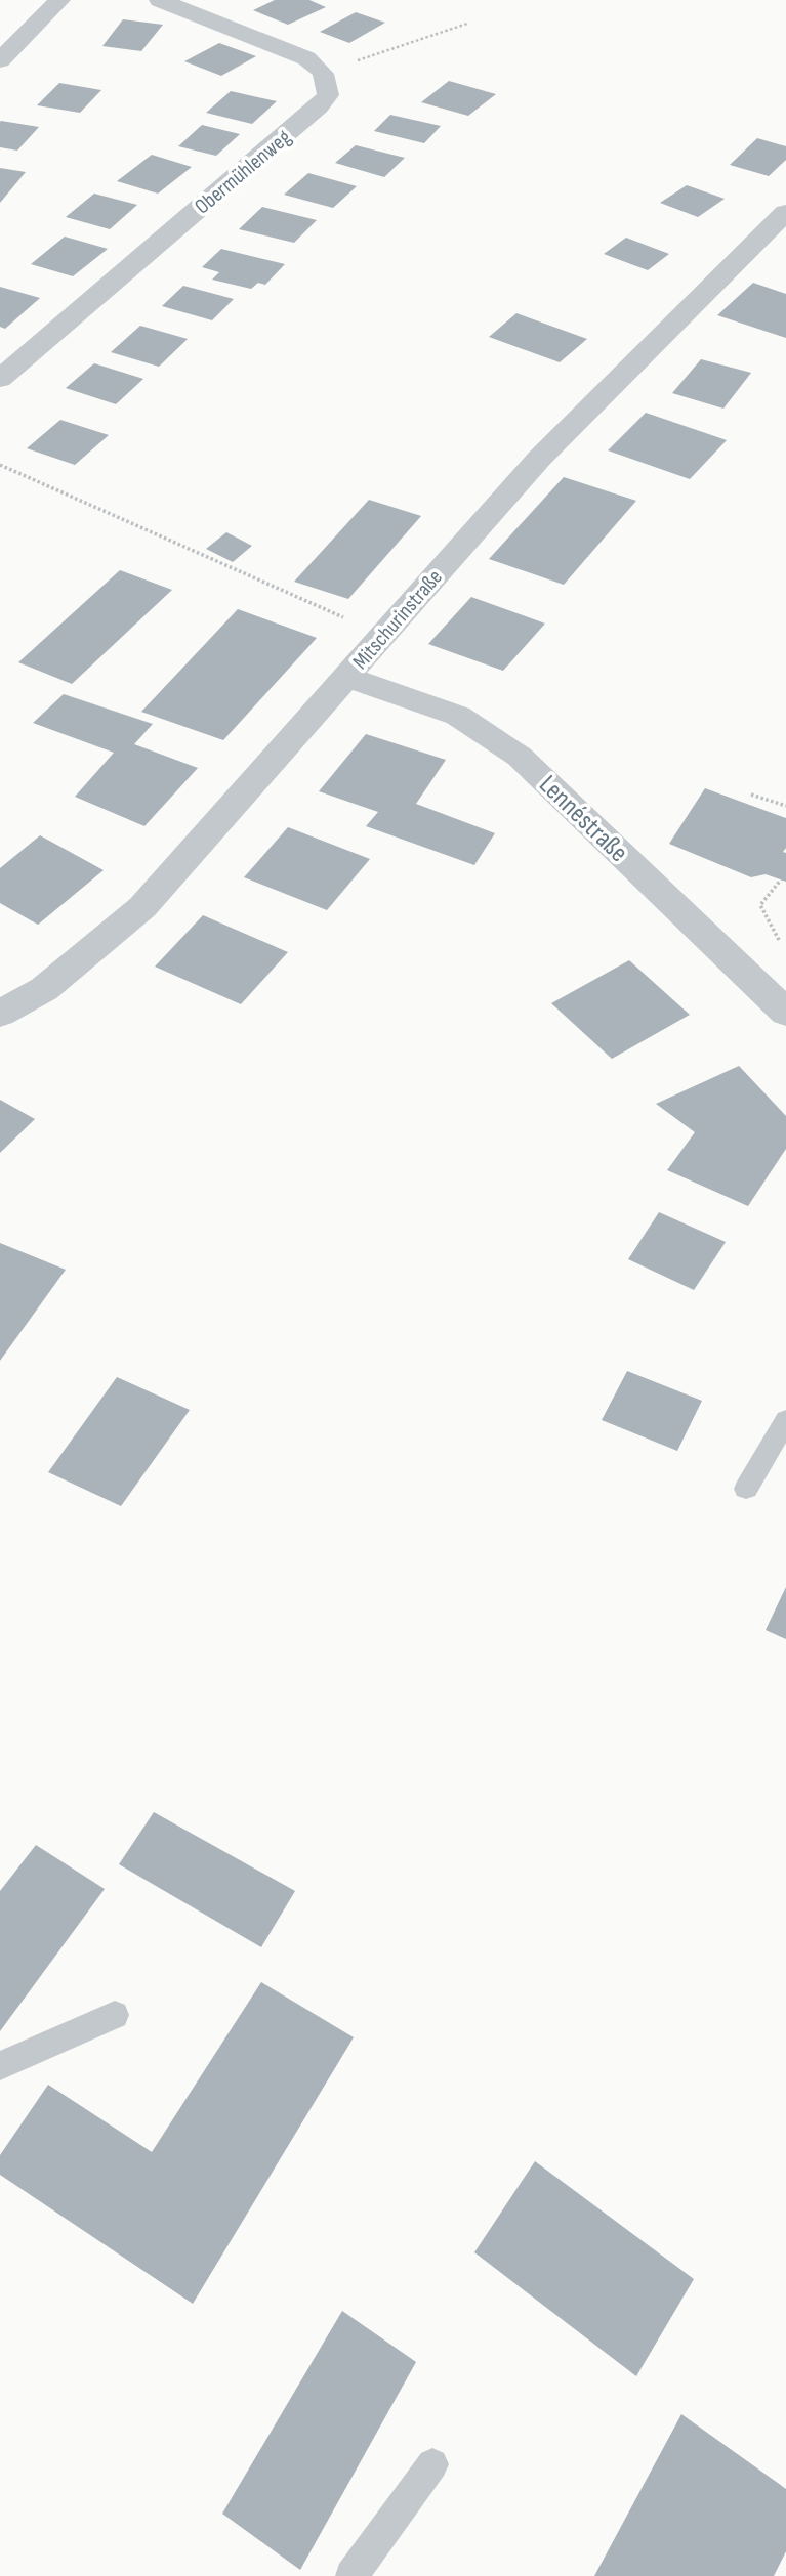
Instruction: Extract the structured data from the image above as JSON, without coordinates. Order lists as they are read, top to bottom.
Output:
{
  "streets": {
    "street": ["Obermühlenweg", "Mitschurinstraße", "Lennéstraße"]
  },
  "crossings": [
    ["Mitschurinstraße", "Lennéstraße"]
  ]
}
